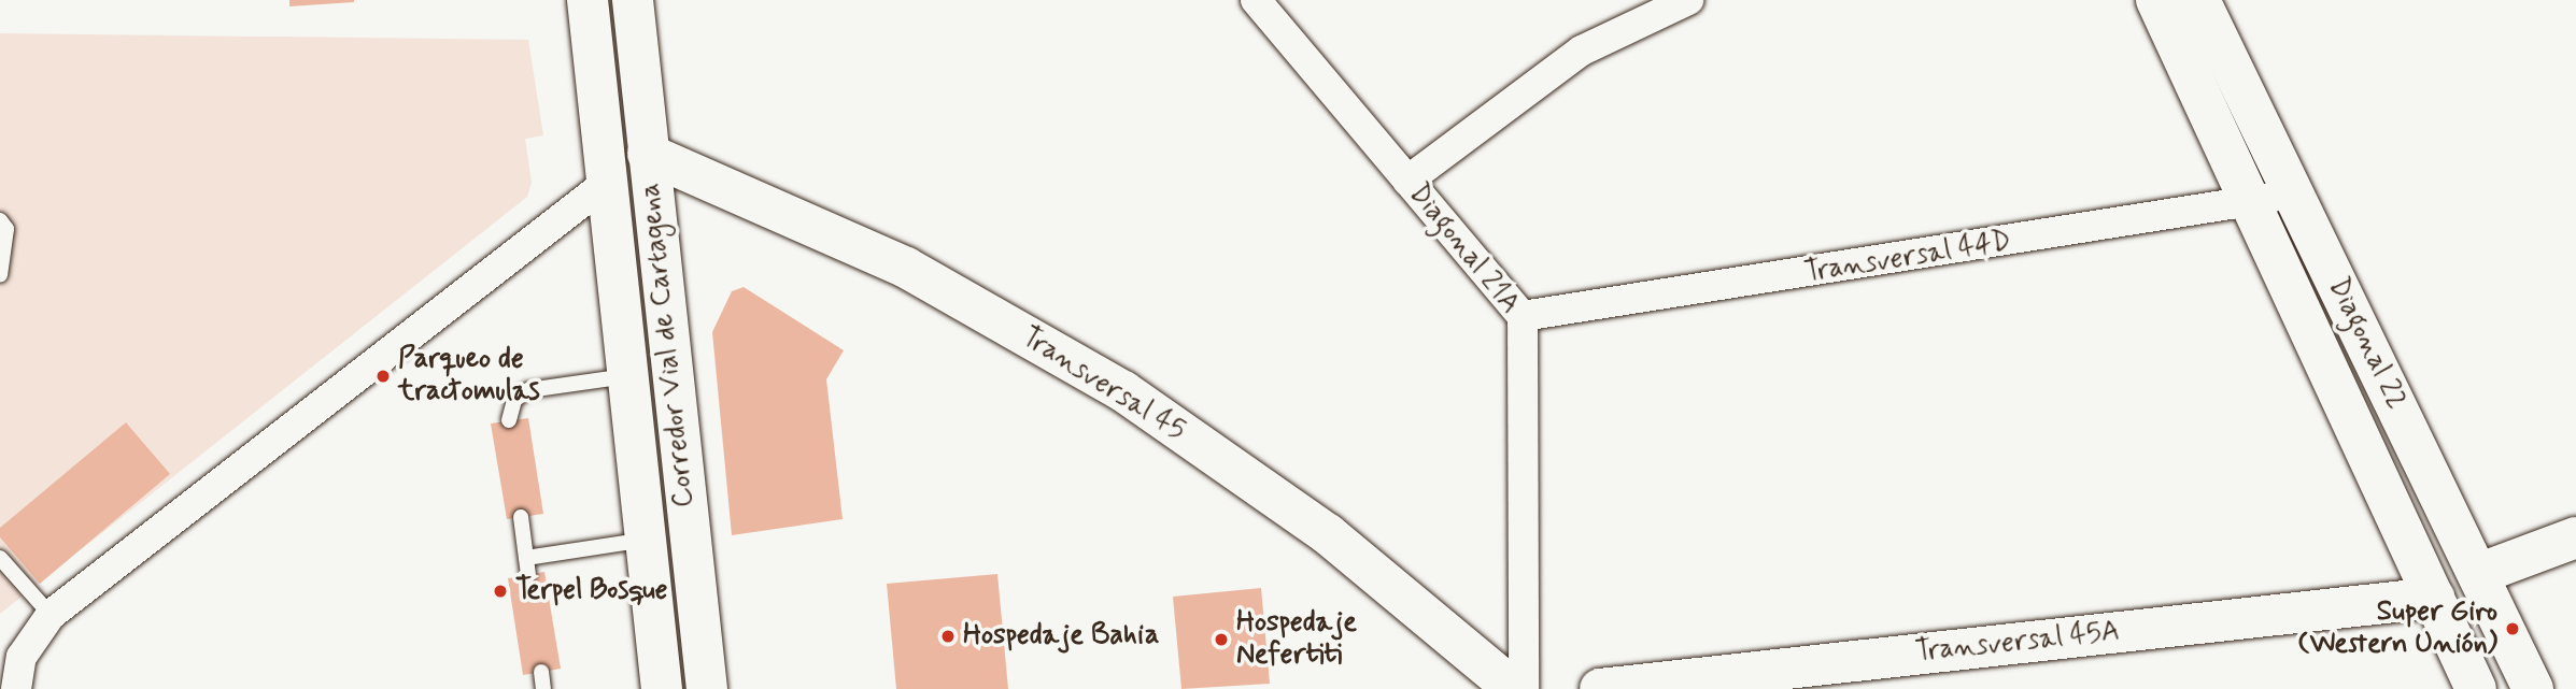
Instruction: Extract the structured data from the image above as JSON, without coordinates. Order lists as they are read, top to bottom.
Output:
{
  "streets": {
    "main road": [
      "Diagonal 22",
      "Corredor Vial de Cartagena",
      "Transversal 45",
      "Transversal 45A"
    ],
    "street": ["Diagonal 21A", "Transversal 44D"]
  },
  "crossings": [
    ["Diagonal 21A", "Transversal 44D"],
    ["Transversal 44D", "Diagonal 22"],
    ["Diagonal 22", "Transversal 45A"],
    ["Corredor Vial de Cartagena", "Transversal 45"]
  ],
  "places": [
    "Parqueo de tractomulas",
    "Terpel Bosque",
    "Super Giro (Western Unión)",
    "Hospedaje Bahia",
    "Hospedaje Nefertiti"
  ]
}
